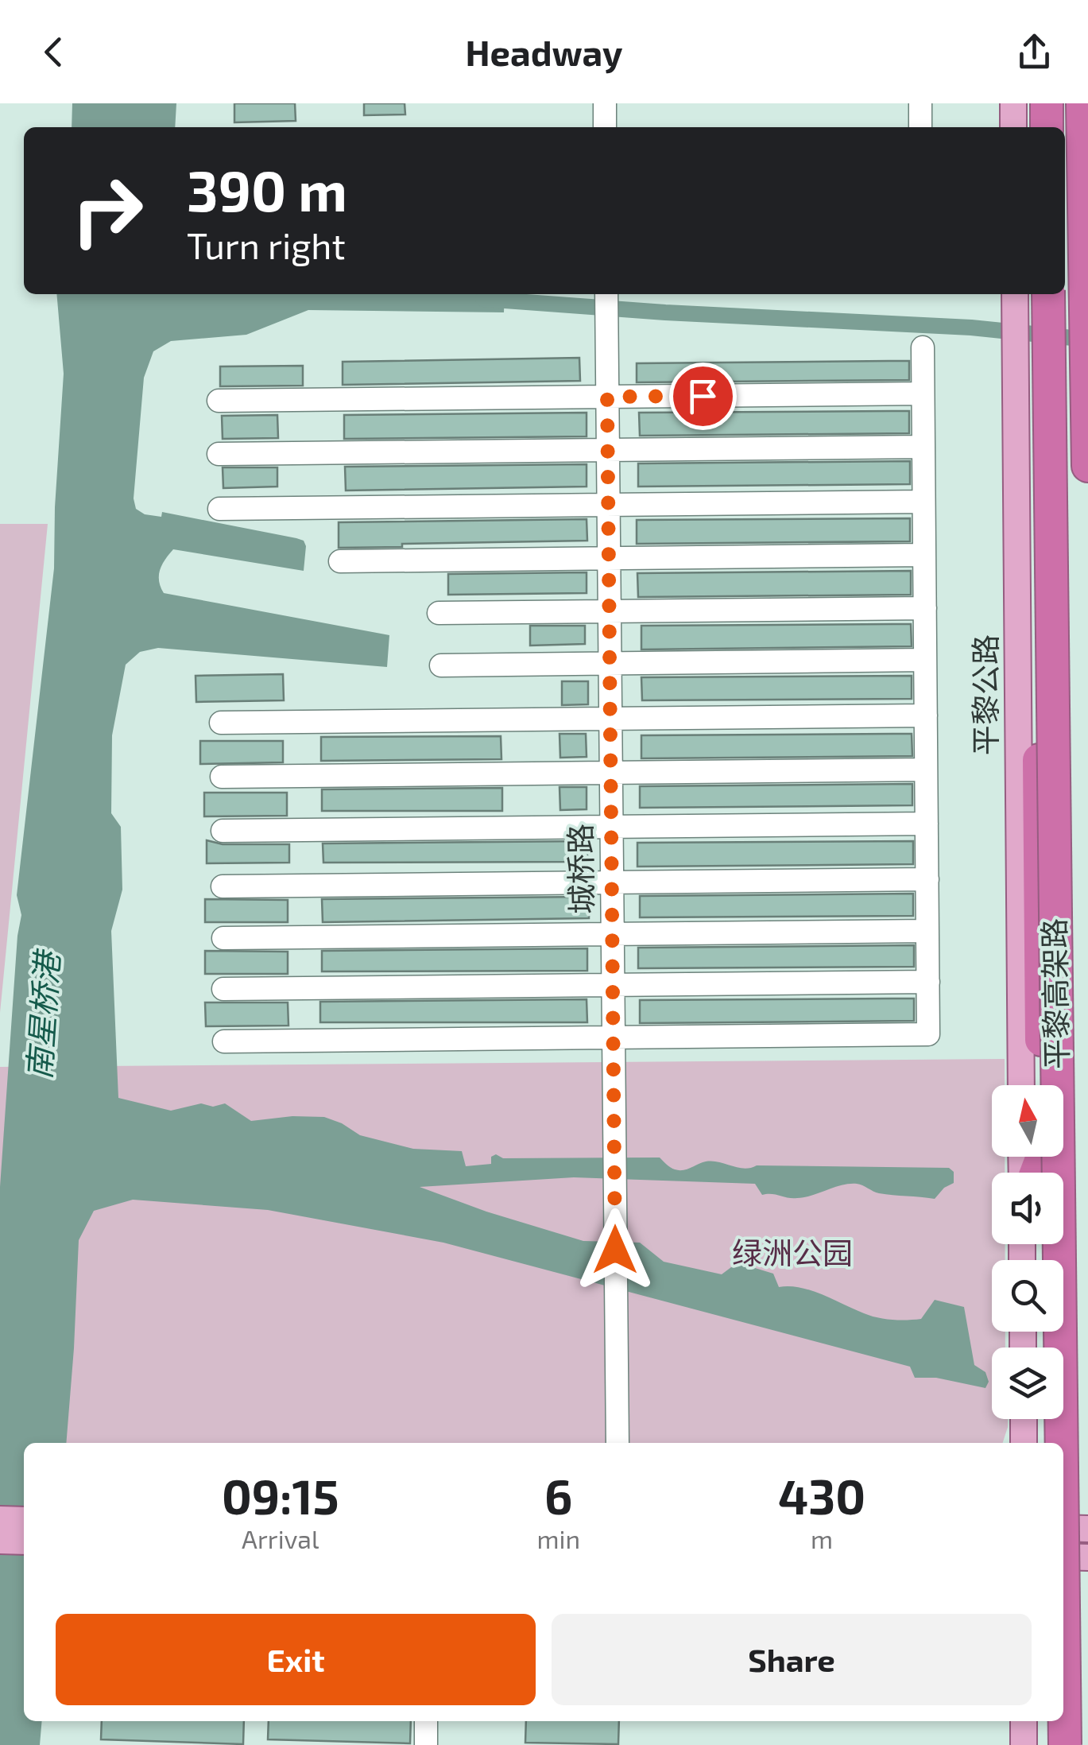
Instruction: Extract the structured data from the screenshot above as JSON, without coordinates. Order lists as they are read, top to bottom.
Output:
{
  "streets": {
    "highway": ["平黎高架路"],
    "main road": ["平黎公路"],
    "street": ["城桥路"]
  },
  "water": ["南星桥港"],
  "parks": ["绿洲公园"],
  "north": "top",
  "page": {
    "header": "Headway",
    "turn": ["390 m", "Turn right"],
    "eta": [
      "09:15",
      "Arrival",
      "6",
      "min",
      "430",
      "m"
    ],
    "buttons": ["Exit", "Share"]
  }
}
